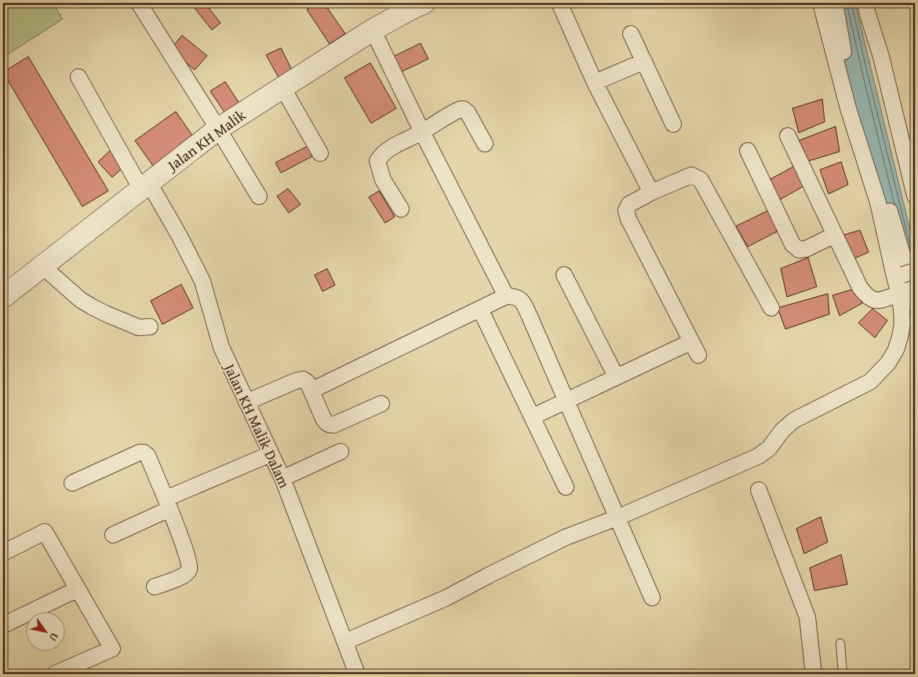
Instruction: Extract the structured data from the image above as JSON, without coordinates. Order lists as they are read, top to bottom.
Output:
{
  "streets": {
    "street": ["Jalan KH Malik", "Jalan KH Malik Dalam"]
  },
  "crossings": [
    ["Jalan KH Malik", "Jalan KH Malik Dalam"]
  ],
  "north": "bottom right"
}
